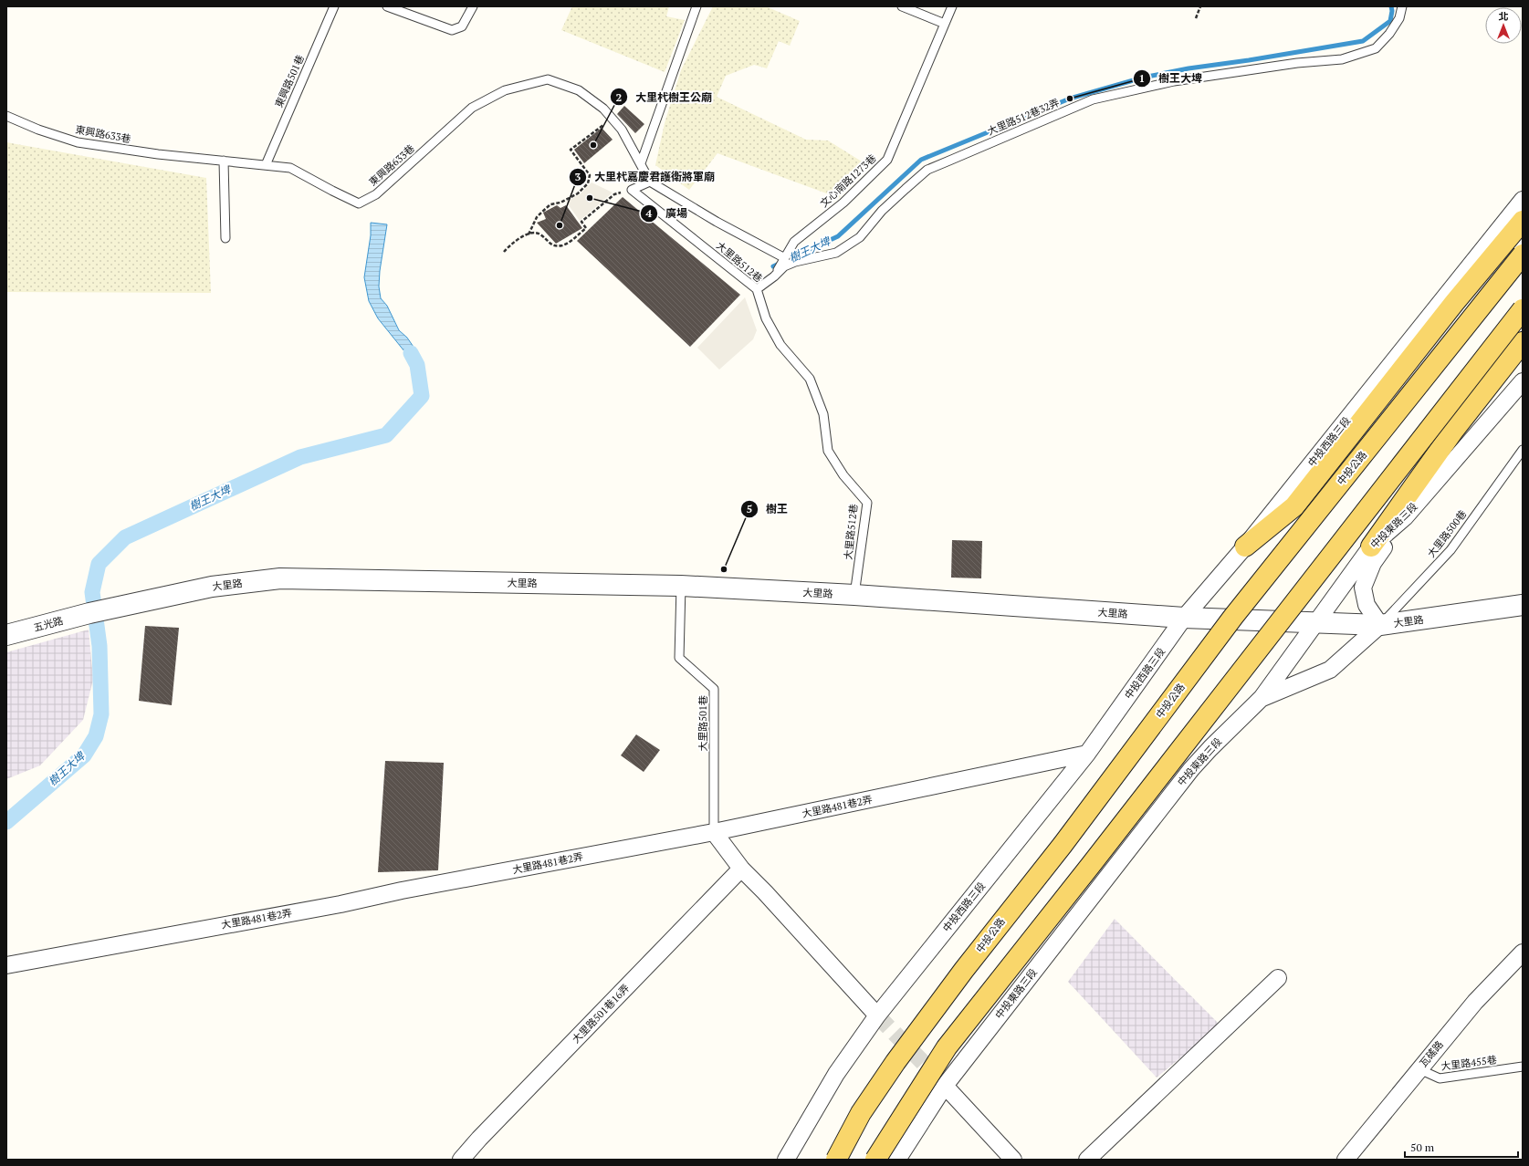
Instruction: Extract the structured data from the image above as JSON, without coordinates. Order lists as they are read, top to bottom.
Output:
{
  "streets": {
    "main road": ["中投公路"],
    "street": [
      "中投西路三段",
      "中投東路三段",
      "大里路",
      "五光路",
      "大里路481巷2弄",
      "大里路501巷16弄",
      "瓦磘路"
    ],
    "lane": [
      "東興路501巷",
      "大里路512巷32弄",
      "東興路633巷",
      "文心南路1273巷",
      "大里路512巷",
      "大里路500巷",
      "大里路501巷",
      "大里路455巷"
    ]
  },
  "crossings": [
    ["東興路501巷", "東興路633巷"],
    ["大里路512巷32弄", "文心南路1273巷"],
    ["大里路512巷32弄", "大里路512巷"],
    ["東興路633巷", "大里路512巷"],
    ["文心南路1273巷", "大里路512巷"],
    ["大里路512巷", "大里路"],
    ["中投西路三段", "大里路"],
    ["中投西路三段", "大里路481巷2弄"],
    ["中投東路三段", "大里路"],
    ["大里路500巷", "大里路"],
    ["大里路", "五光路"],
    ["大里路", "大里路501巷"],
    ["大里路501巷", "大里路481巷2弄"],
    ["瓦磘路", "大里路455巷"]
  ],
  "water": ["樹王大埤"],
  "places": [
    "樹王大埤",
    "大里杙樹王公廟",
    "廣場",
    "大里杙嘉慶君護衛將軍廟",
    "樹王"
  ],
  "scale_bar": "50 m",
  "north": "top"
}
